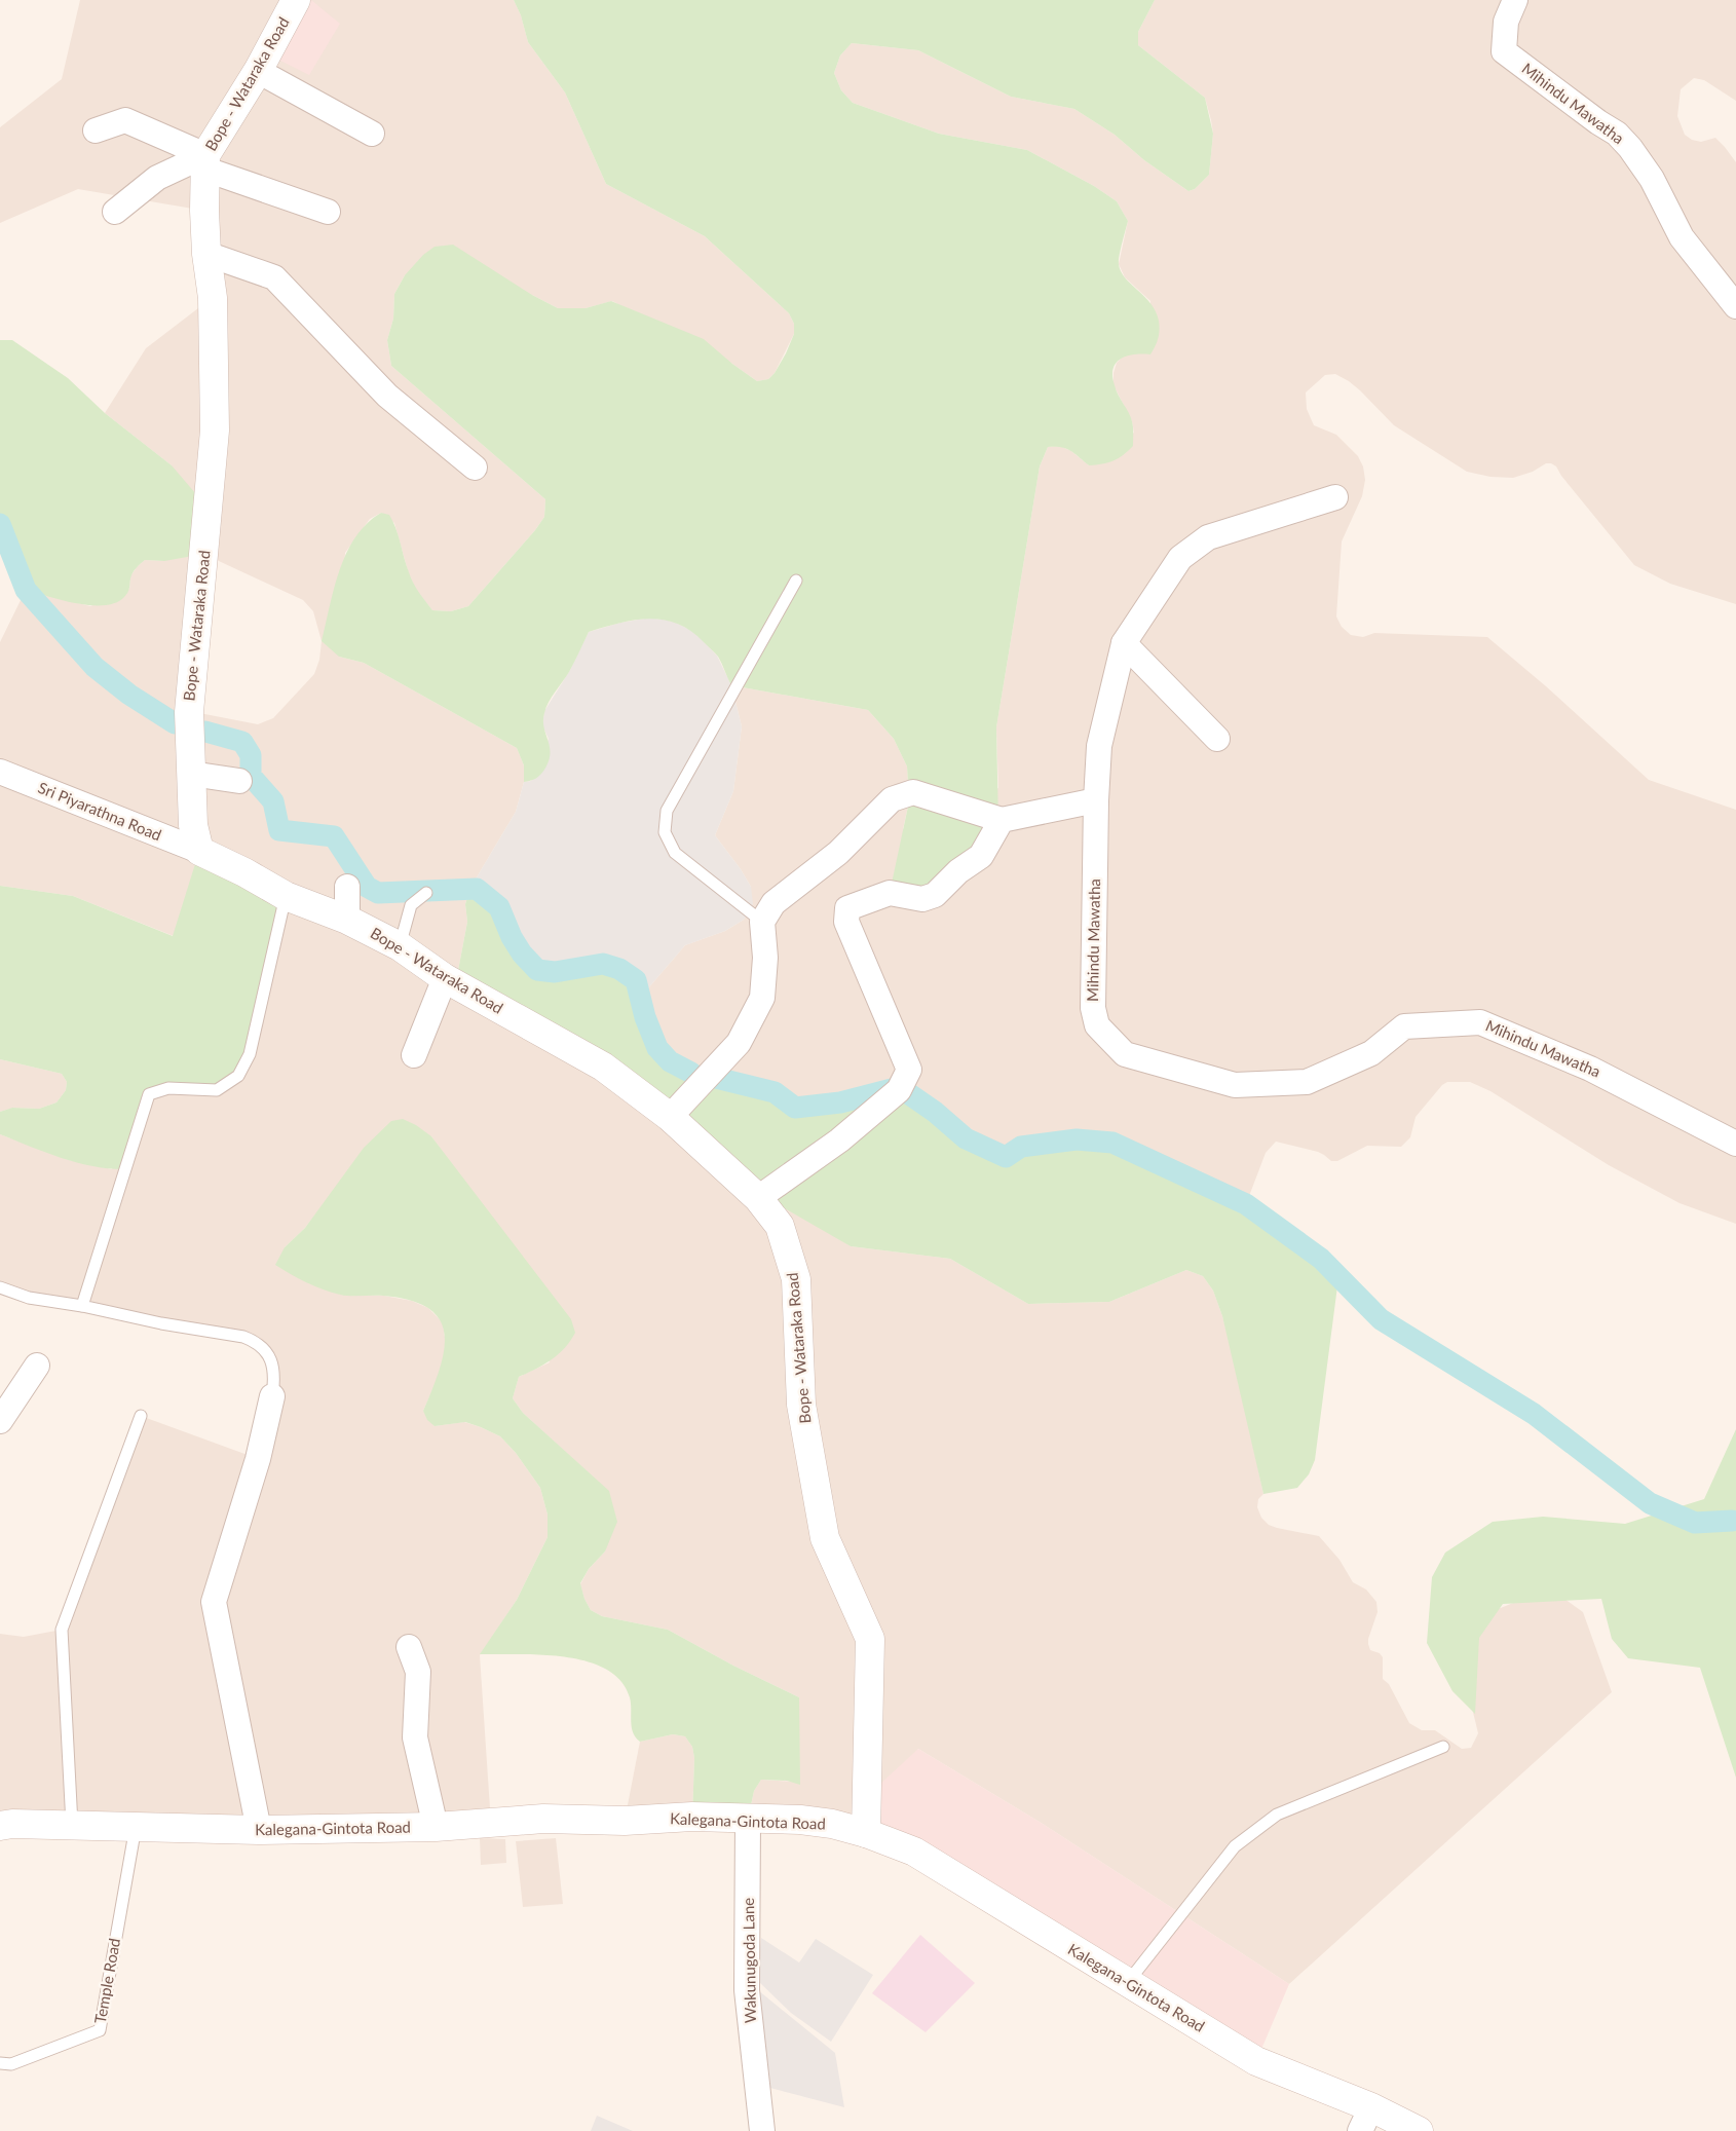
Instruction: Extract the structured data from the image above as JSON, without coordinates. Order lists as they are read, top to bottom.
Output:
{
  "streets": {
    "street": [
      "Bope - Wataraka Road",
      "Mihindu Mawatha",
      "Sri Piyarathna Road",
      "Kalegana-Gintota Road",
      "Wakunugoda Lane"
    ],
    "lane": ["Temple Road"]
  },
  "crossings": [
    ["Bope - Wataraka Road", "Sri Piyarathna Road"],
    ["Bope - Wataraka Road", "Kalegana-Gintota Road"],
    ["Kalegana-Gintota Road", "Wakunugoda Lane"],
    ["Kalegana-Gintota Road", "Temple Road"]
  ]
}
